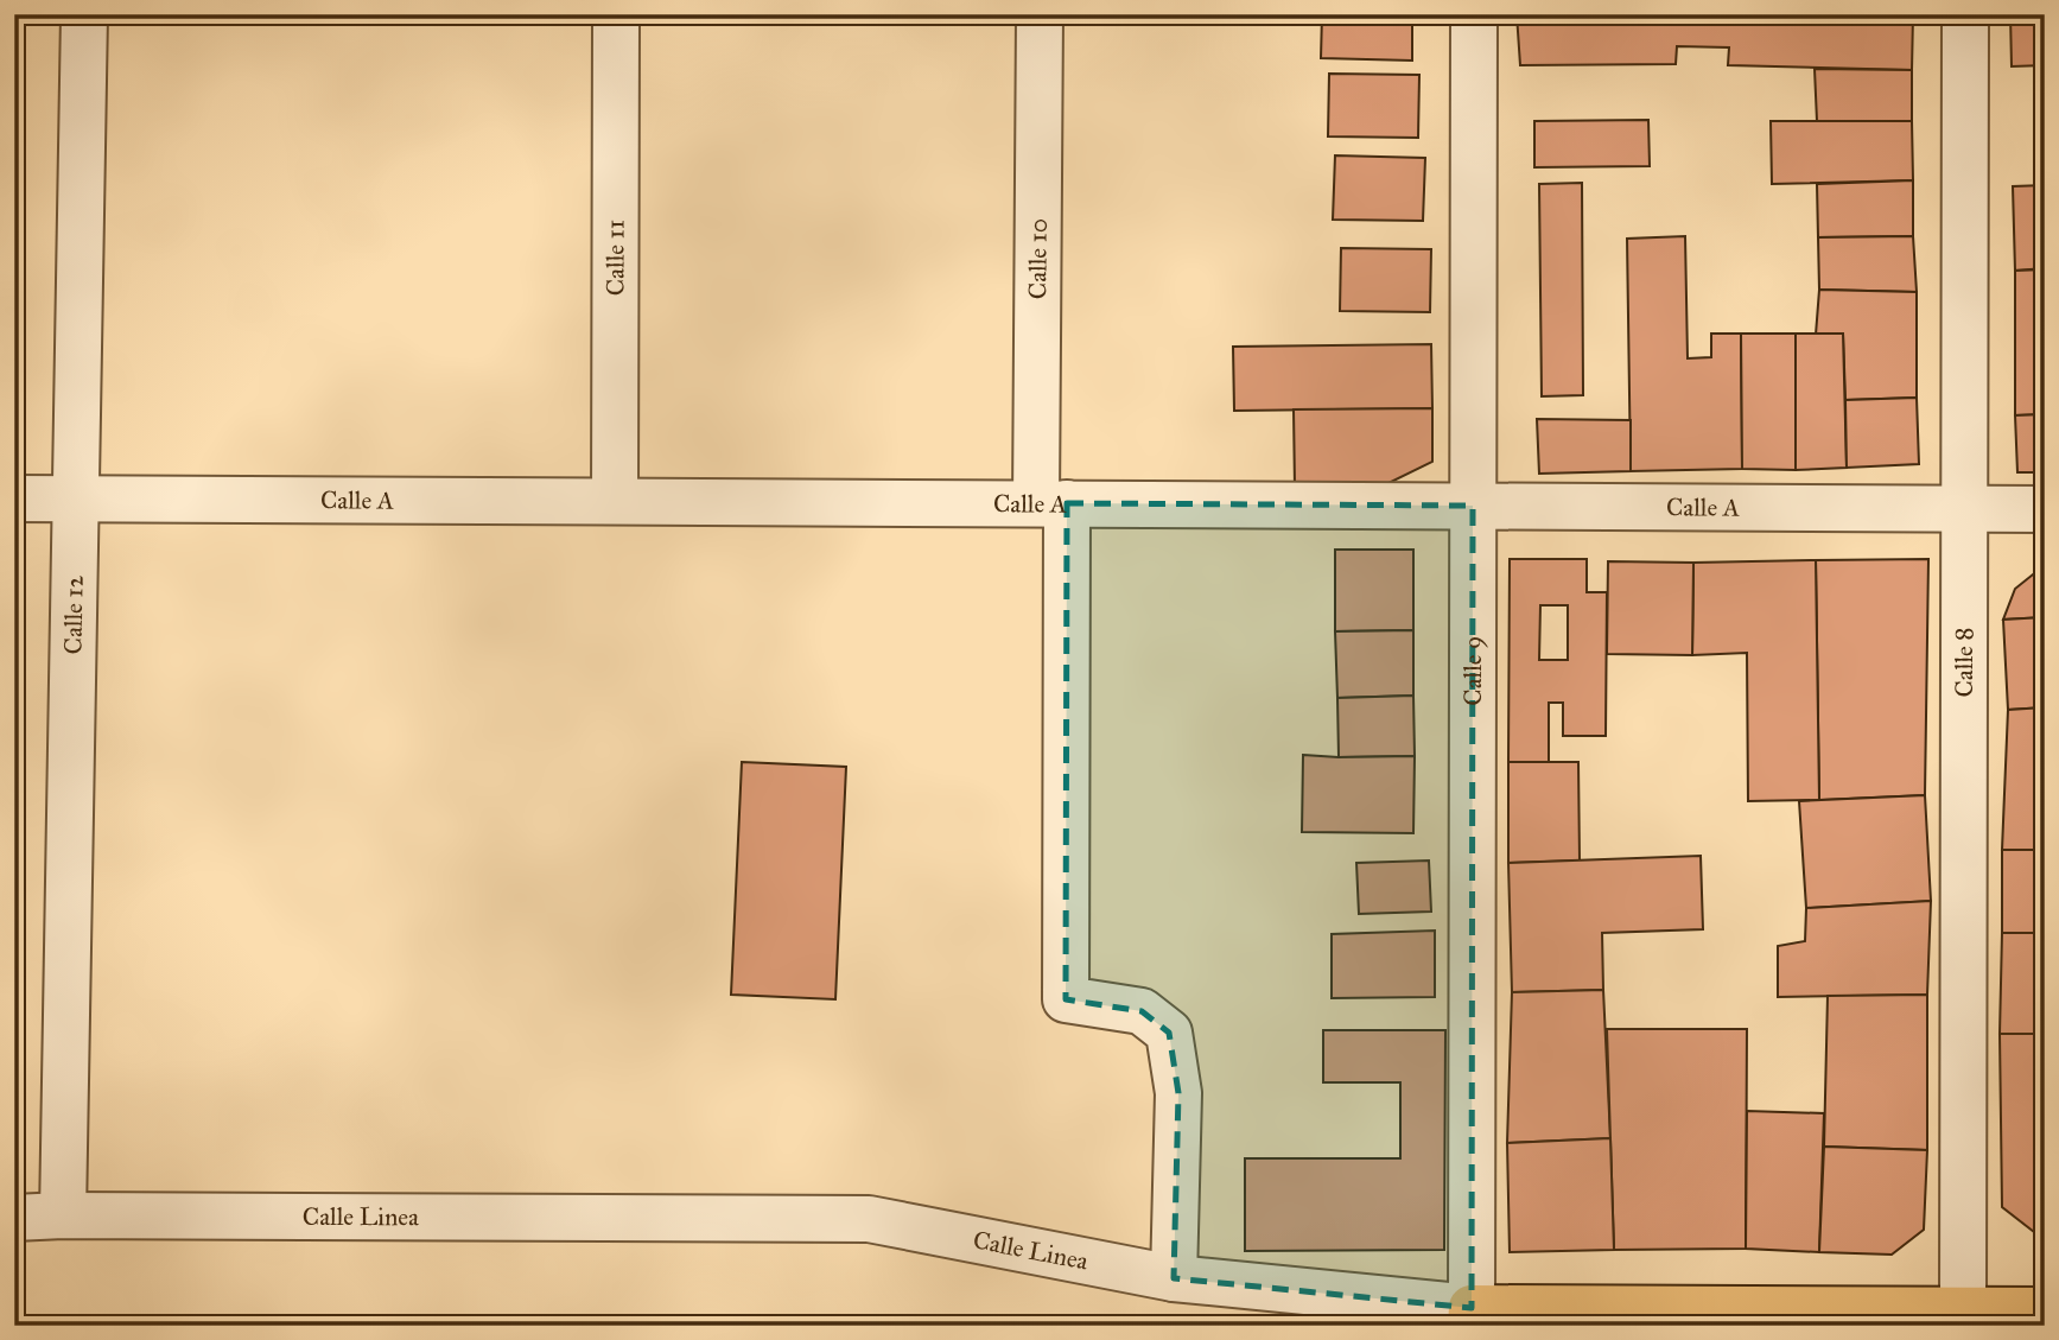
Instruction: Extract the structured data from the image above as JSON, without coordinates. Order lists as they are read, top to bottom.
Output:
{
  "streets": {
    "main road": ["Calle Linea"],
    "street": [
      "Calle 11",
      "Calle 10",
      "Calle A",
      "Calle 12",
      "Calle 8",
      "Calle 9"
    ]
  },
  "crossings": [
    ["Calle 11", "Calle A"],
    ["Calle 10", "Calle A"],
    ["Calle 10", "Calle Linea"],
    ["Calle A", "Calle 12"],
    ["Calle A", "Calle 8"],
    ["Calle A", "Calle 9"],
    ["Calle 12", "Calle Linea"],
    ["Calle 8", "Calle Linea"],
    ["Calle 9", "Calle Linea"]
  ]
}
